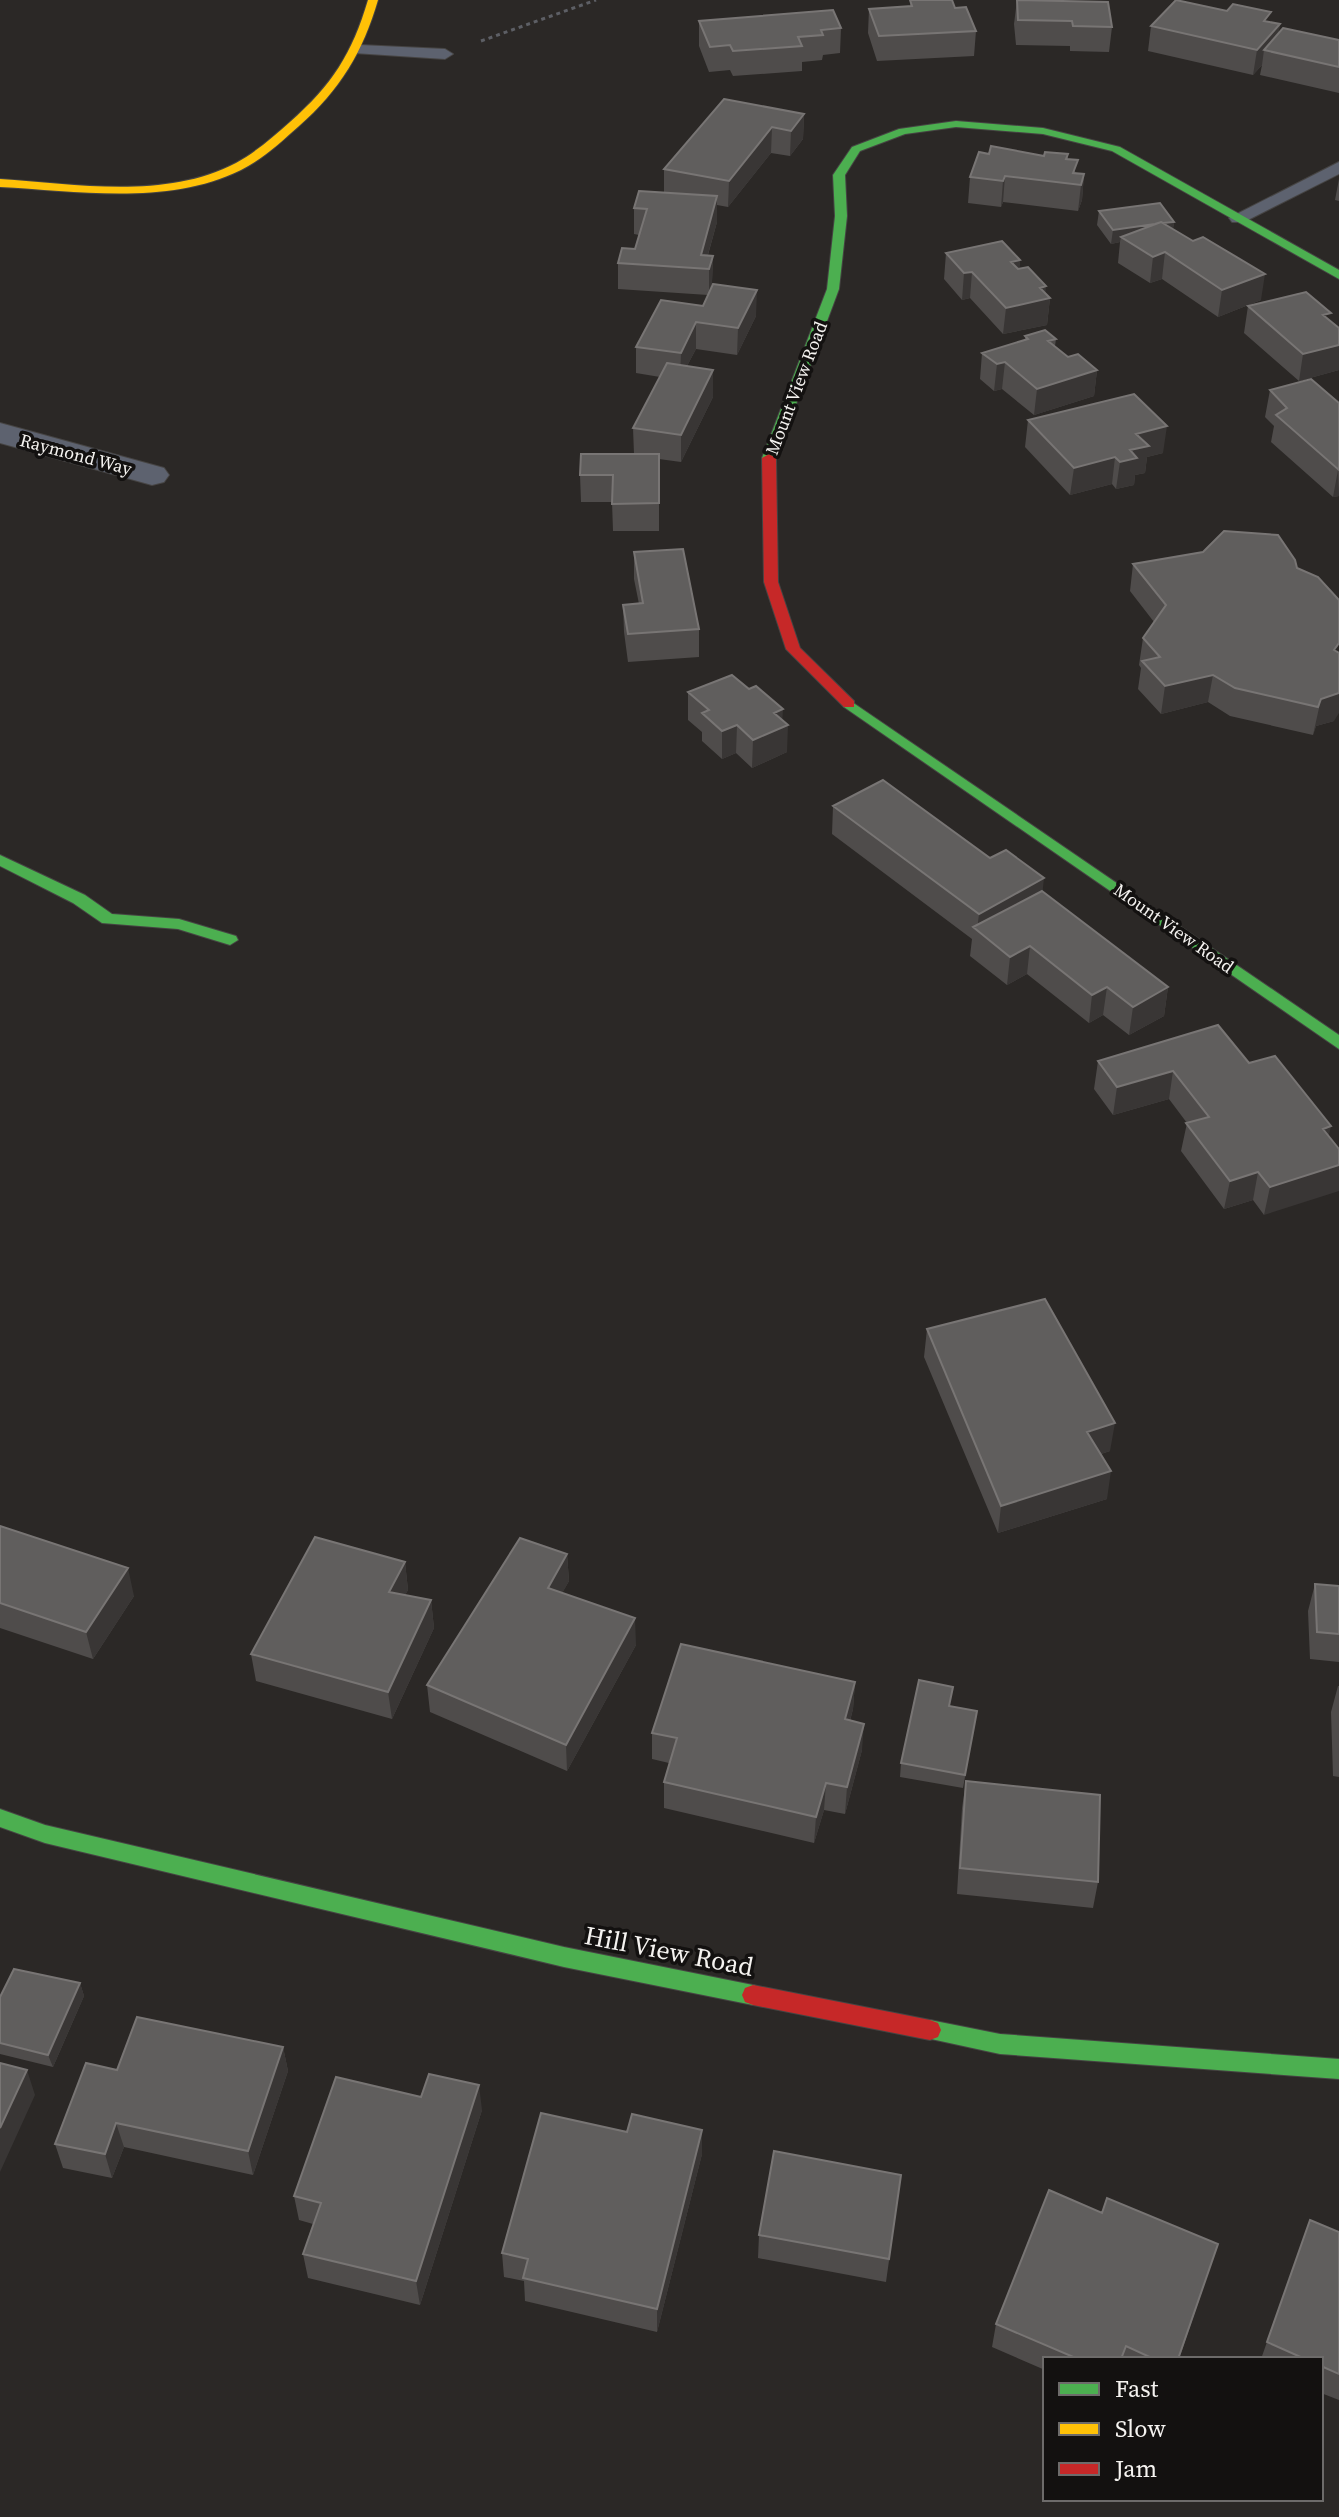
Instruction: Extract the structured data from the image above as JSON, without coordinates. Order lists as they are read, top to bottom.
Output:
{
  "streets": {
    "street": ["Mount View Road", "Raymond Way", "Hill View Road"]
  },
  "legend": ["Fast", "Slow", "Jam"]
}
